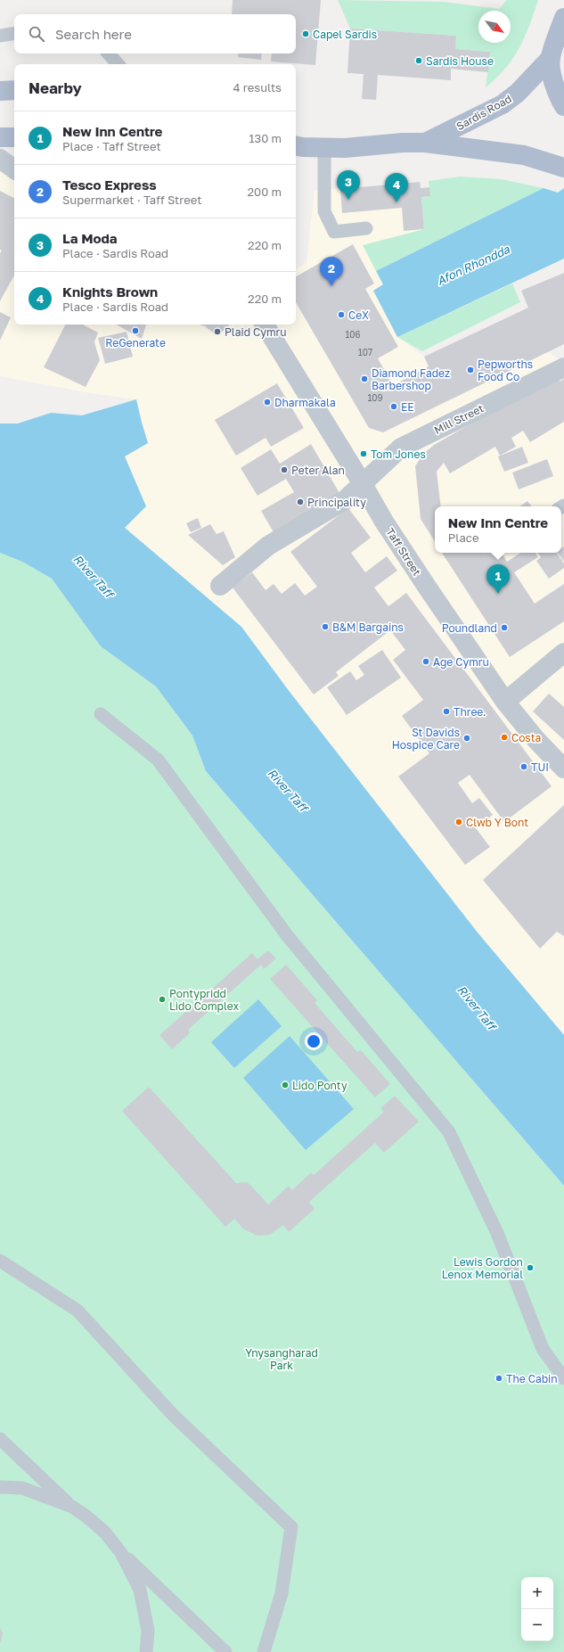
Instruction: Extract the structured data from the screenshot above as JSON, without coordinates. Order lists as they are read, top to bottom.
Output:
{
  "streets": {
    "main road": ["Sardis Road"],
    "street": ["Mill Street", "Taff Street"]
  },
  "crossings": [
    ["Mill Street", "Taff Street"]
  ],
  "water": ["Afon Rhondda", "River Taff"],
  "parks": ["Ynysangharad Park"],
  "places": [
    "Capel Sardis",
    "Sardis House",
    "CeX",
    "ReGenerate",
    "Plaid Cymru",
    "Pepworths Food Co",
    "Diamond Fadez Barbershop",
    "Dharmakala",
    "EE",
    "Tom Jones",
    "Peter Alan",
    "Principality",
    "B&M Bargains",
    "Poundland",
    "Age Cymru",
    "Three.",
    "Costa",
    "St Davids Hospice Care",
    "TUI",
    "Clwb Y Bont",
    "Pontypridd Lido Complex",
    "Lido Ponty",
    "Lewis Gordon Lenox Memorial",
    "The Cabin"
  ],
  "house_numbers": ["106", "107", "109"],
  "north": "bottom right",
  "page": {
    "search": "Search here",
    "heading": ["Nearby", "4 results"],
    "list": [
      {
        "mark": "1",
        "name": "New Inn Centre",
        "note": "Place · Taff Street",
        "value": "130 m"
      },
      {
        "mark": "2",
        "name": "Tesco Express",
        "note": "Supermarket · Taff Street",
        "value": "200 m"
      },
      {
        "mark": "3",
        "name": "La Moda",
        "note": "Place · Sardis Road",
        "value": "220 m"
      },
      {
        "mark": "4",
        "name": "Knights Brown",
        "note": "Place · Sardis Road",
        "value": "220 m"
      }
    ],
    "pins": [
      "3",
      "4",
      "2",
      "1"
    ],
    "popup": ["New Inn Centre", "Place"],
    "map_buttons": ["+", "−"]
  }
}
